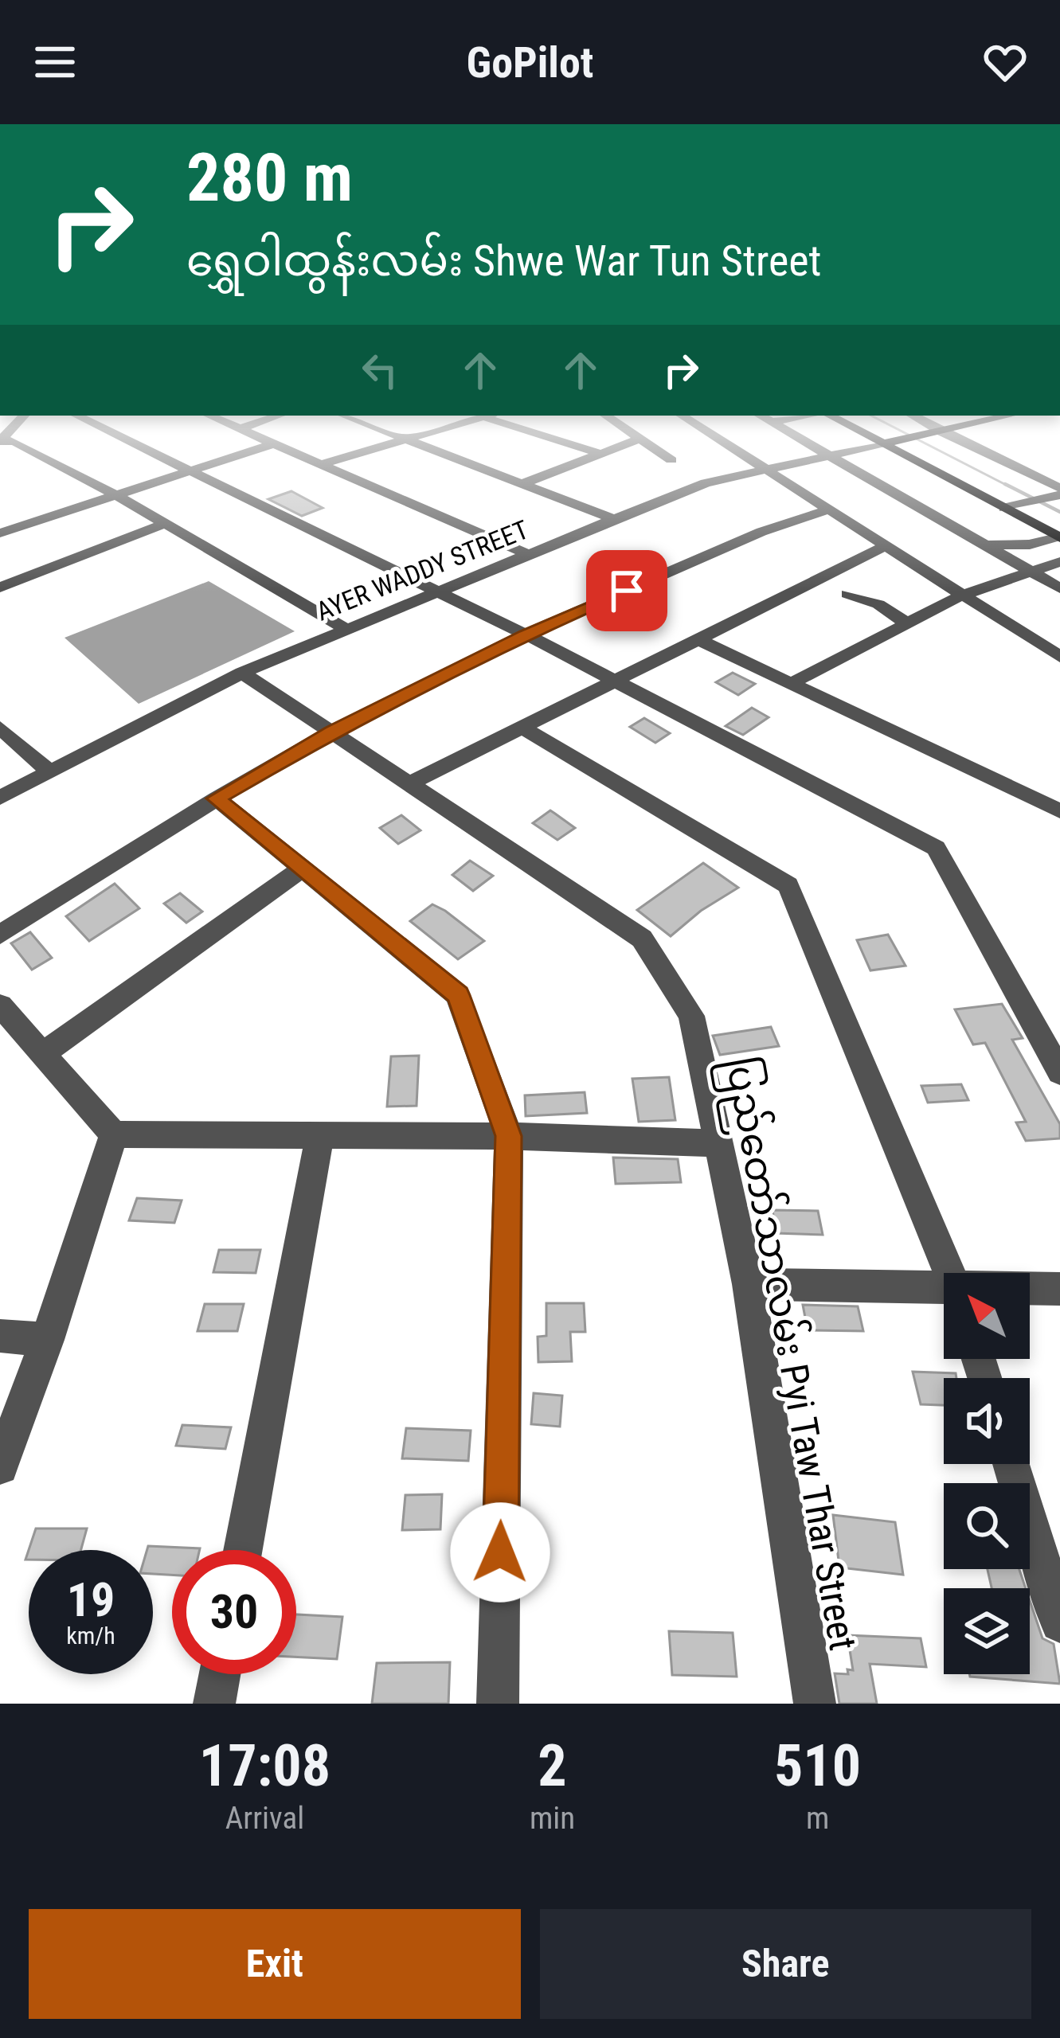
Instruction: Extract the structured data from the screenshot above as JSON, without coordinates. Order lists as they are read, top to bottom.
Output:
{
  "streets": {
    "street": ["AYER WADDY STREET", "ပြည်တော်သာလမ်း Pyi Taw Thar Street"]
  },
  "crossings": [
    ["AYER WADDY STREET", "ပြည်တော်သာလမ်း Pyi Taw Thar Street"]
  ],
  "north": "top left",
  "page": {
    "header": "GoPilot",
    "turn": ["280 m", "ရွှေဝါထွန်းလမ်း Shwe War Tun Street"],
    "speed": "19 km/h",
    "limit": "30",
    "eta": [
      "17:08",
      "Arrival",
      "2",
      "min",
      "510",
      "m"
    ],
    "buttons": ["Exit", "Share"]
  }
}
